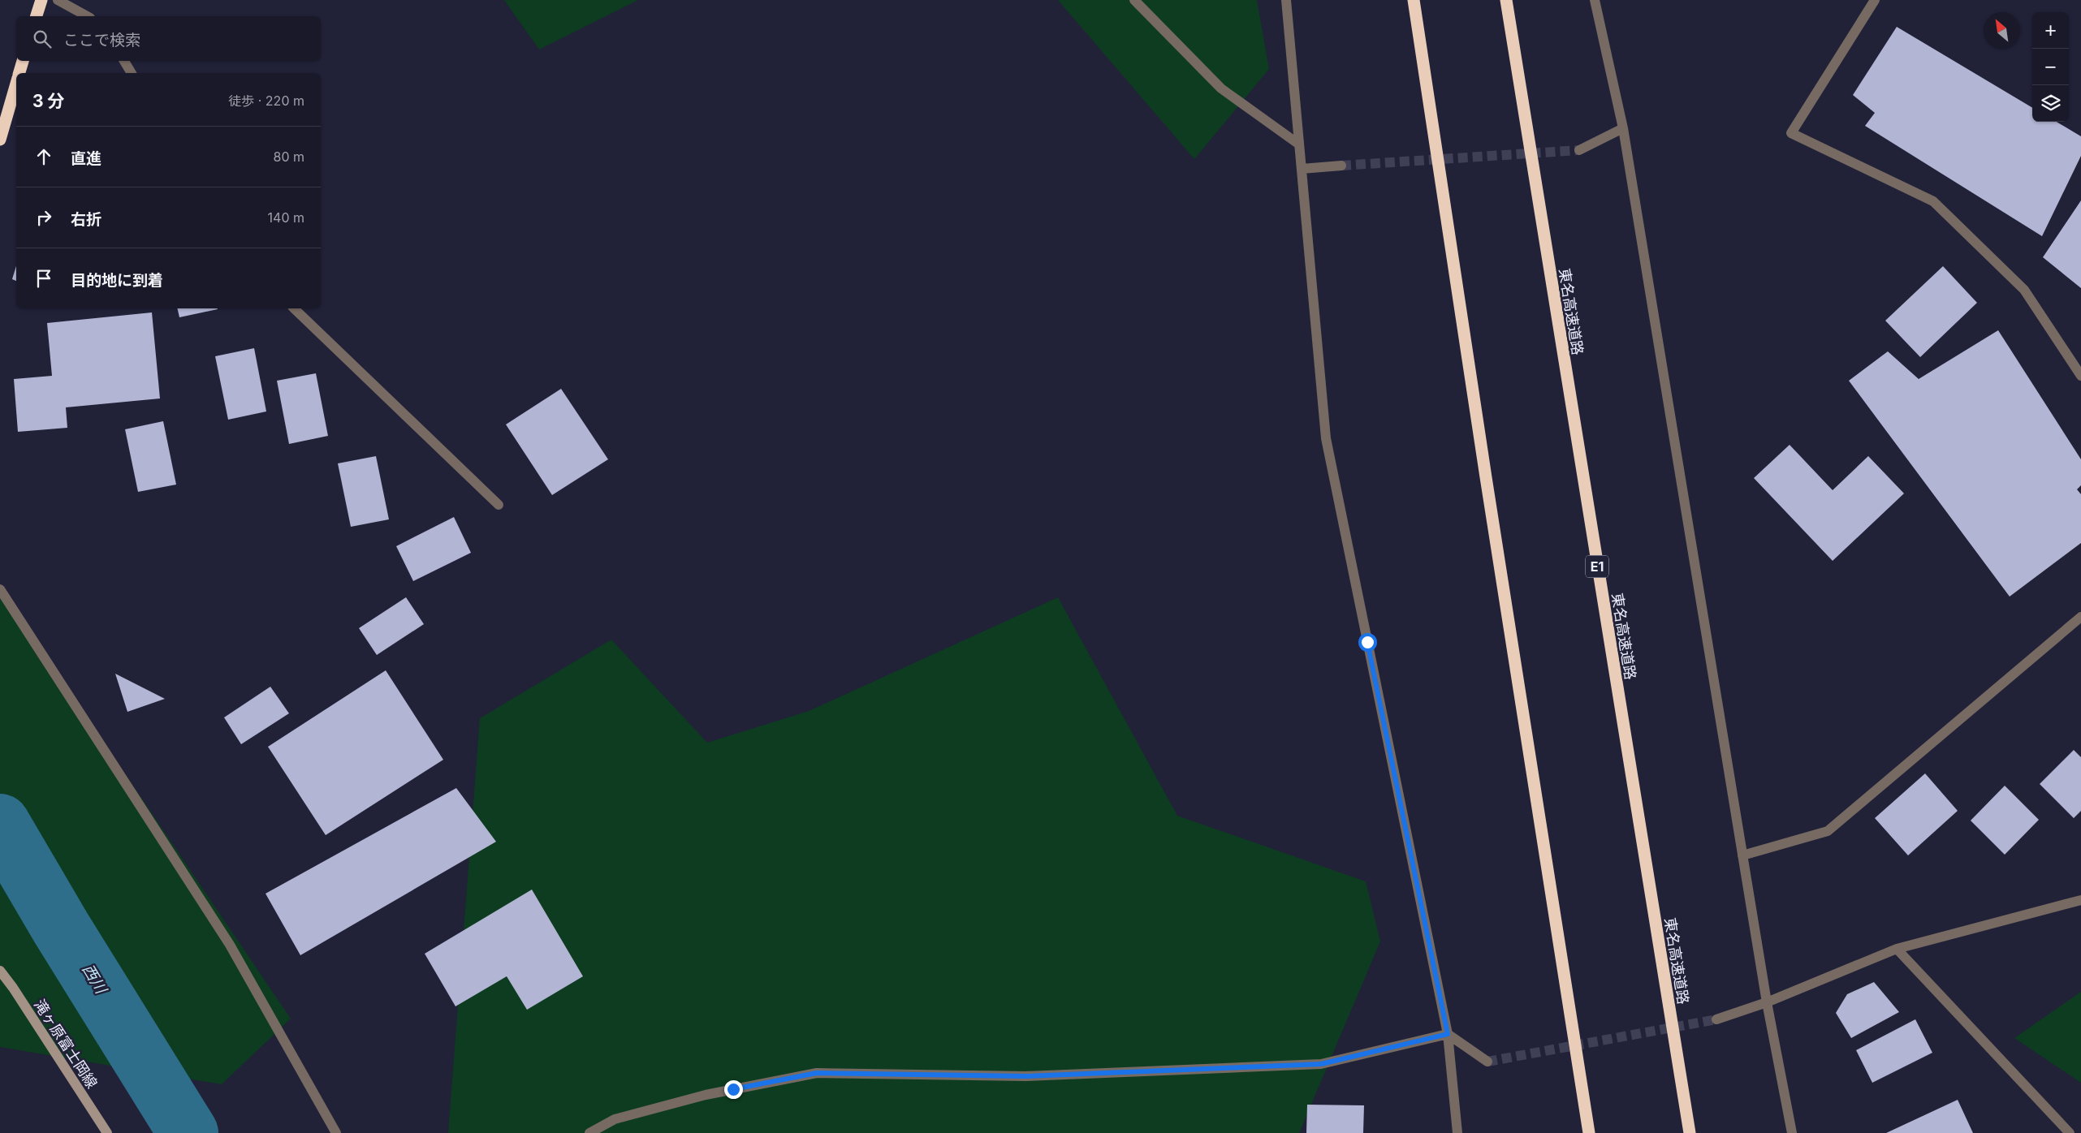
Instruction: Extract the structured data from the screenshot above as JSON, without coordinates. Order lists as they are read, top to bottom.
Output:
{
  "streets": {
    "highway": ["東名高速道路", "E1"],
    "main road": ["滝ヶ原富士岡線"]
  },
  "water": ["西川"],
  "north": "top left",
  "page": {
    "map_buttons": ["+", "−"],
    "search": "ここで検索",
    "heading": ["3 分", "徒歩 · 220 m"],
    "list": [
      ["直進", "80 m"],
      ["右折", "140 m"],
      "目的地に到着"
    ]
  }
}
